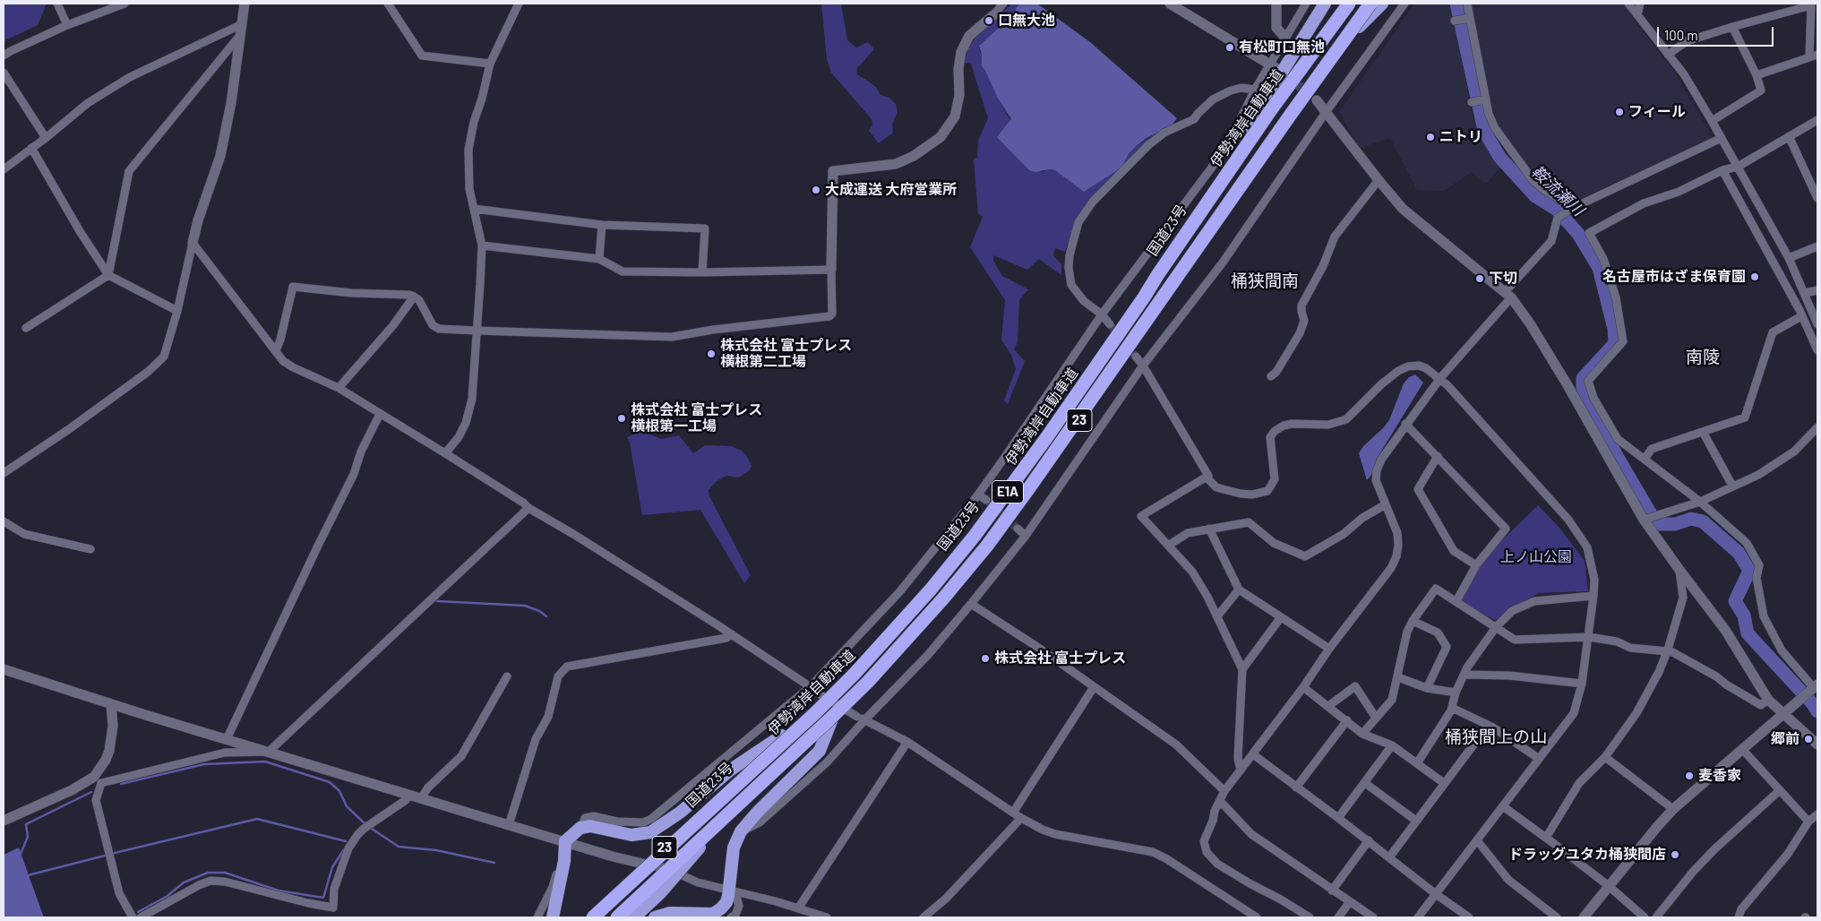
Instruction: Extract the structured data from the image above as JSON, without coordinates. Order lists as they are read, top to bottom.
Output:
{
  "streets": {
    "highway": [
      "伊勢湾岸自動車道",
      "国道23号",
      "23",
      "E1A"
    ]
  },
  "crossings": [
    ["伊勢湾岸自動車道", "国道23号"],
    ["23", "E1A"]
  ],
  "districts": ["桶狭間南", "南陵", "桶狭間上の山"],
  "water": ["鞍流瀬川"],
  "parks": ["上ノ山公園"],
  "places": [
    "口無大池",
    "有松町口無池",
    "フィール",
    "ニトリ",
    "大成運送 大府営業所",
    "名古屋市はざま保育園",
    "下切",
    "株式会社 富士プレス 横根第二工場",
    "株式会社 富士プレス 横根第一工場",
    "株式会社 富士プレス",
    "郷前",
    "麦香家",
    "ドラッグユタカ桶狭間店"
  ],
  "scale_bar": "100 m"
}
